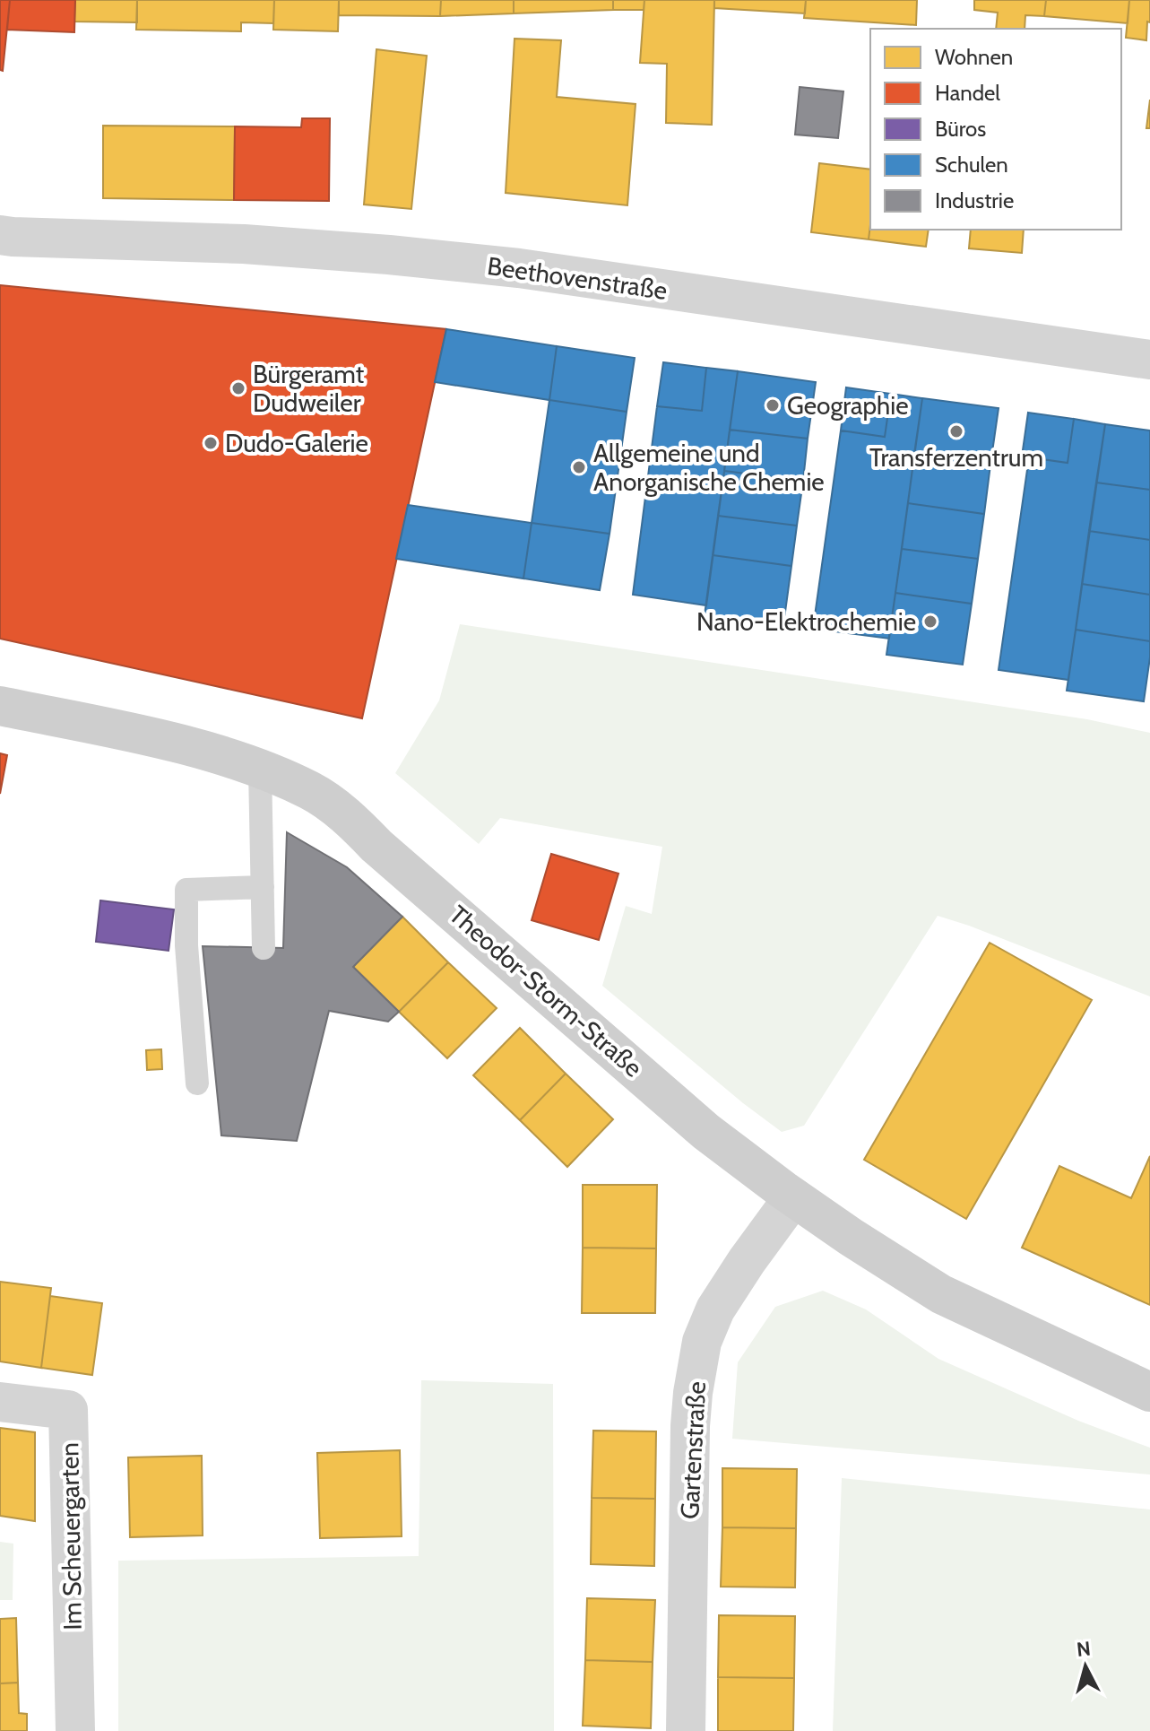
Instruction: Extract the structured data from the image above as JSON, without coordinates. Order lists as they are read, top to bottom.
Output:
{
  "streets": {
    "street": [
      "Beethovenstraße",
      "Theodor-Storm-Straße",
      "Gartenstraße",
      "Im Scheuergarten"
    ]
  },
  "crossings": [
    ["Theodor-Storm-Straße", "Gartenstraße"]
  ],
  "places": [
    "Bürgeramt Dudweiler",
    "Geographie",
    "Transferzentrum",
    "Dudo-Galerie",
    "Allgemeine und Anorganische Chemie",
    "Nano-Elektrochemie"
  ],
  "legend": [
    "Wohnen",
    "Handel",
    "Büros",
    "Schulen",
    "Industrie"
  ],
  "north": "top"
}
